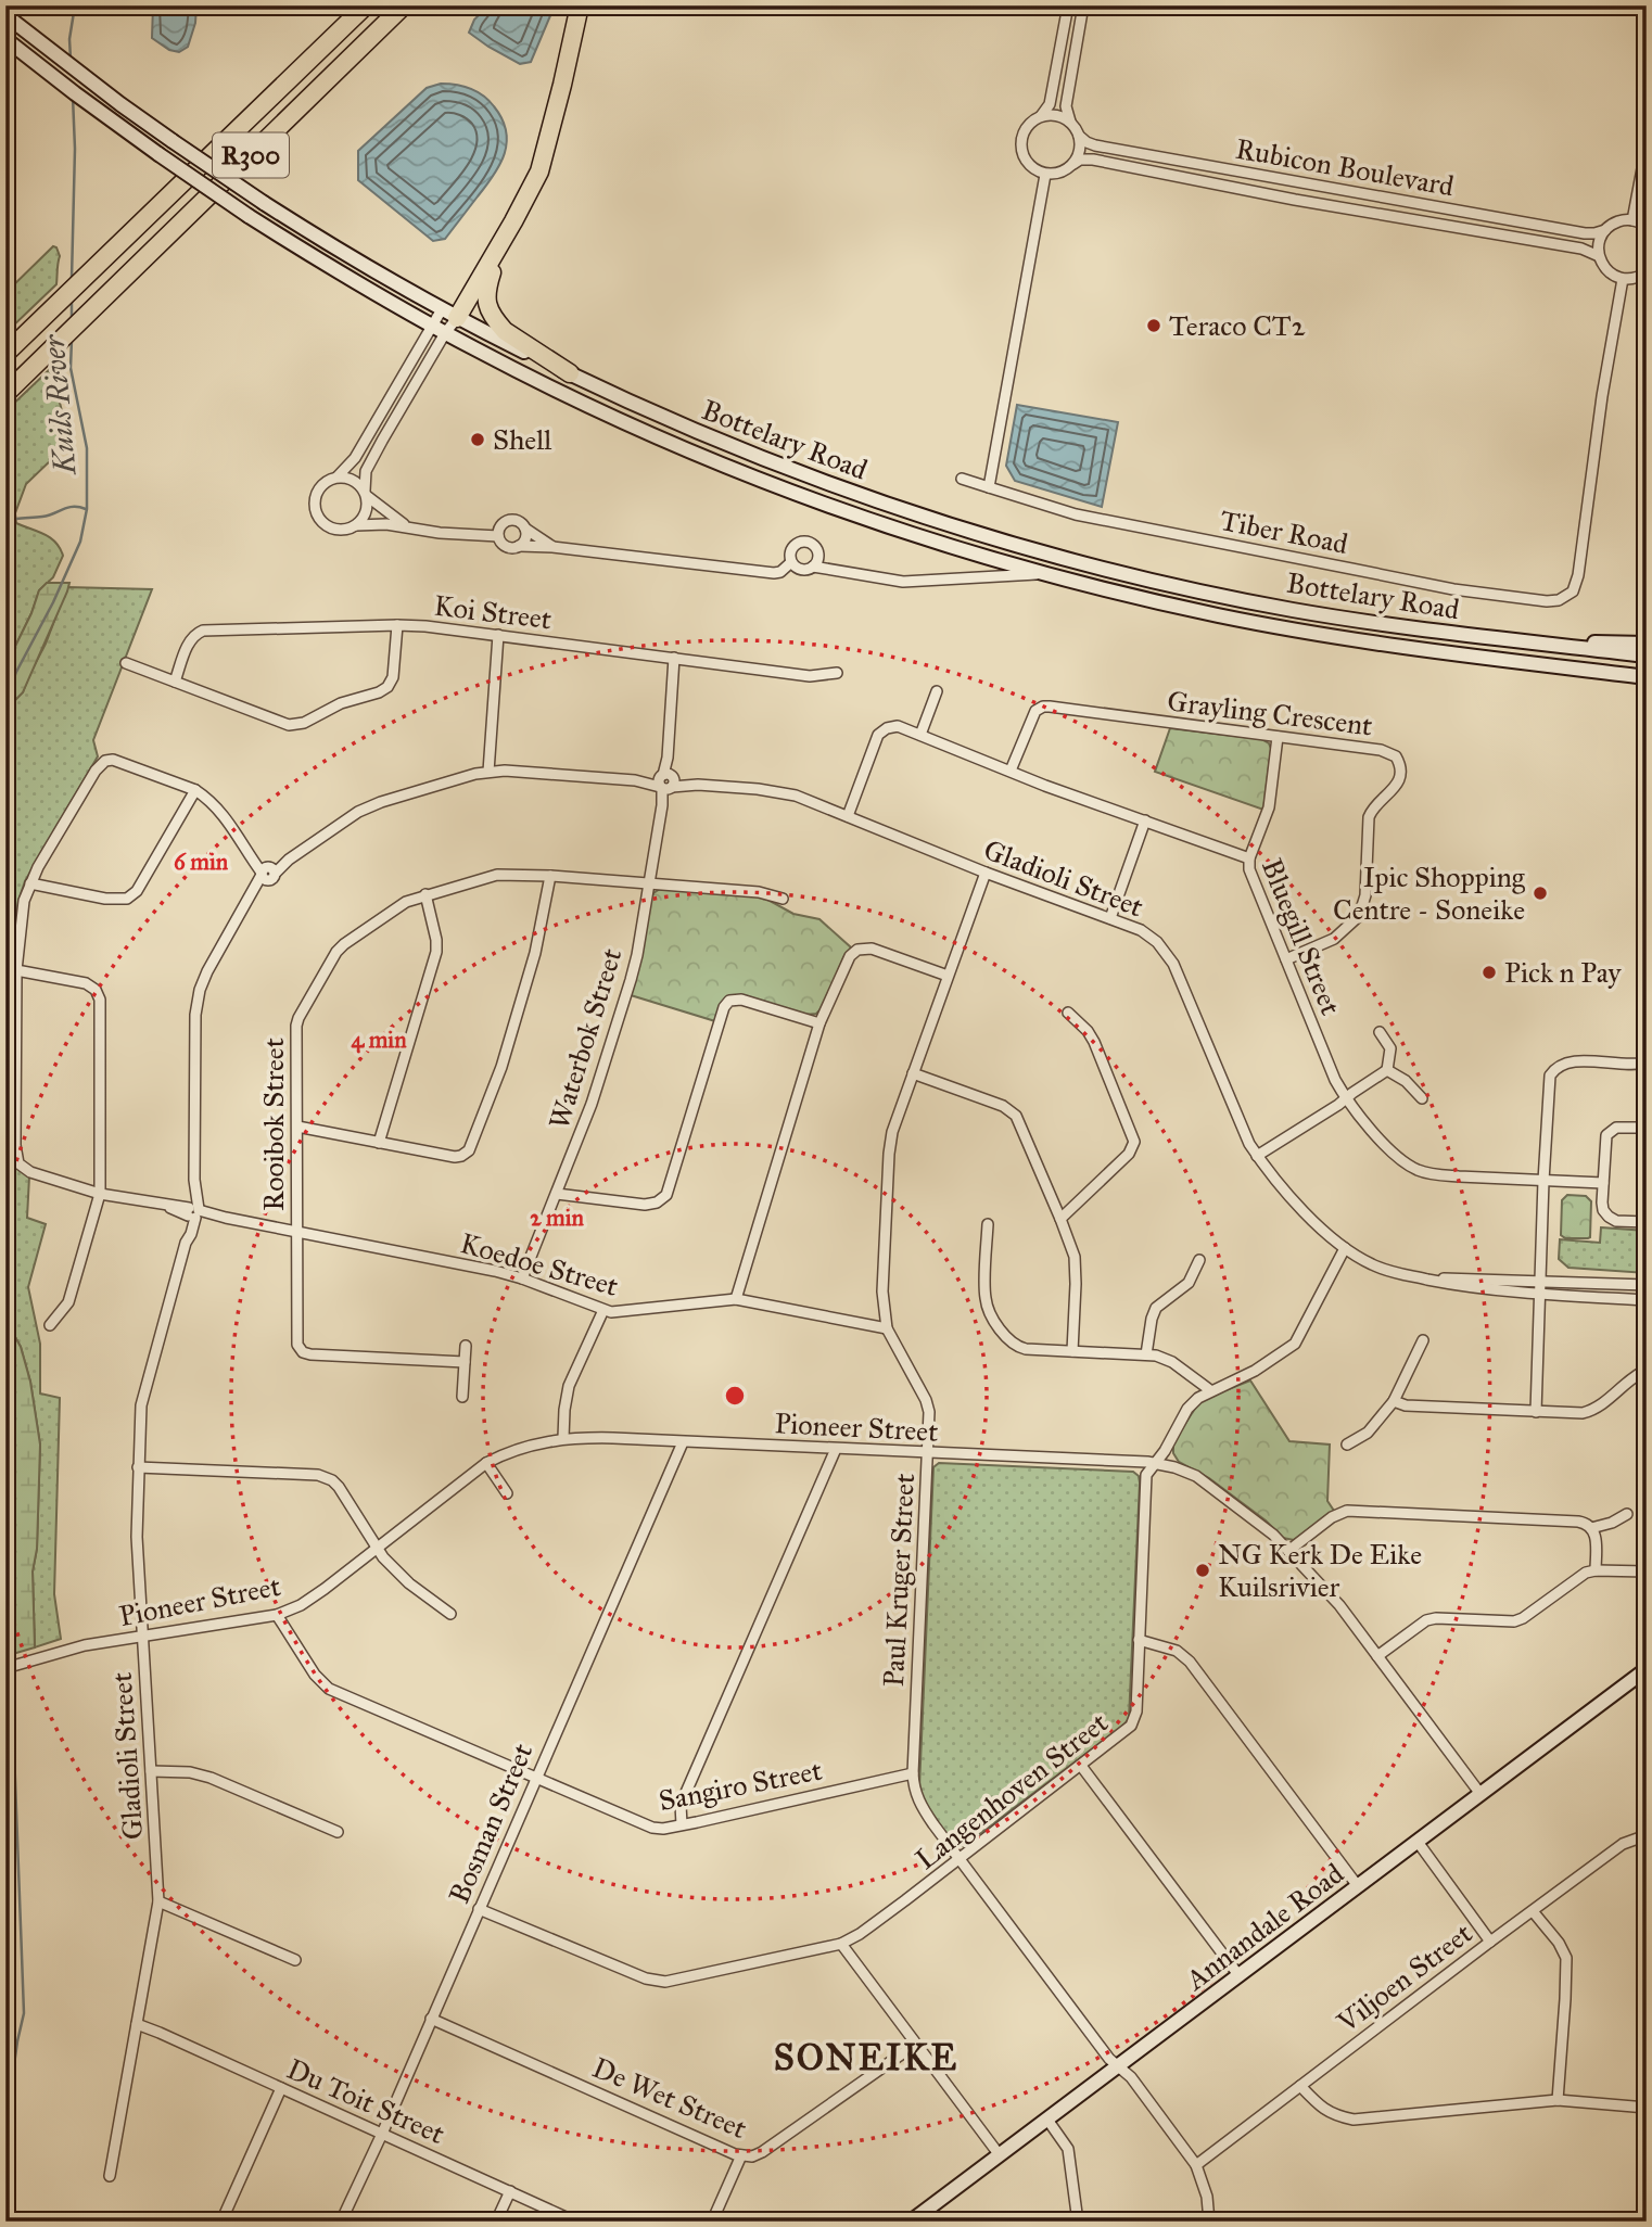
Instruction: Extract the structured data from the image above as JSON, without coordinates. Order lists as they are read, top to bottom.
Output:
{
  "streets": {
    "highway": ["R300"],
    "main road": ["Bottelary Road", "Annandale Road"],
    "street": [
      "Rubicon Boulevard",
      "Tiber Road",
      "Koi Street",
      "Grayling Crescent",
      "Gladioli Street",
      "Bluegill Street",
      "Waterbok Street",
      "Rooibok Street",
      "Koedoe Street",
      "Pioneer Street",
      "Paul Kruger Street",
      "Sangiro Street",
      "Langenhoven Street",
      "Bosman Street",
      "Viljoen Street",
      "De Wet Street",
      "Du Toit Street"
    ]
  },
  "crossings": [
    ["Koi Street", "Waterbok Street"],
    ["Grayling Crescent", "Bluegill Street"],
    ["Gladioli Street", "Bluegill Street"],
    ["Gladioli Street", "Waterbok Street"],
    ["Gladioli Street", "Koedoe Street"],
    ["Gladioli Street", "Pioneer Street"],
    ["Gladioli Street", "Paul Kruger Street"],
    ["Gladioli Street", "Langenhoven Street"],
    ["Gladioli Street", "Du Toit Street"],
    ["Waterbok Street", "Rooibok Street"],
    ["Waterbok Street", "Koedoe Street"],
    ["Rooibok Street", "Koedoe Street"],
    ["Koedoe Street", "Paul Kruger Street"],
    ["Pioneer Street", "Paul Kruger Street"],
    ["Pioneer Street", "Sangiro Street"],
    ["Pioneer Street", "Langenhoven Street"],
    ["Pioneer Street", "Bosman Street"],
    ["Pioneer Street", "Annandale Road"],
    ["Paul Kruger Street", "Sangiro Street"],
    ["Paul Kruger Street", "Langenhoven Street"],
    ["Paul Kruger Street", "Annandale Road"],
    ["Paul Kruger Street", "Viljoen Street"],
    ["Sangiro Street", "Bosman Street"],
    ["Langenhoven Street", "Bosman Street"],
    ["Bosman Street", "De Wet Street"],
    ["Bosman Street", "Du Toit Street"]
  ],
  "districts": ["SONEIKE"],
  "water": ["Kuils River"],
  "places": [
    "Teraco CT2",
    "Shell",
    "Ipic Shopping Centre - Soneike",
    "Pick n Pay",
    "NG Kerk De Eike Kuilsrivier"
  ],
  "rings": ["6 min", "4 min", "2 min"]
}
